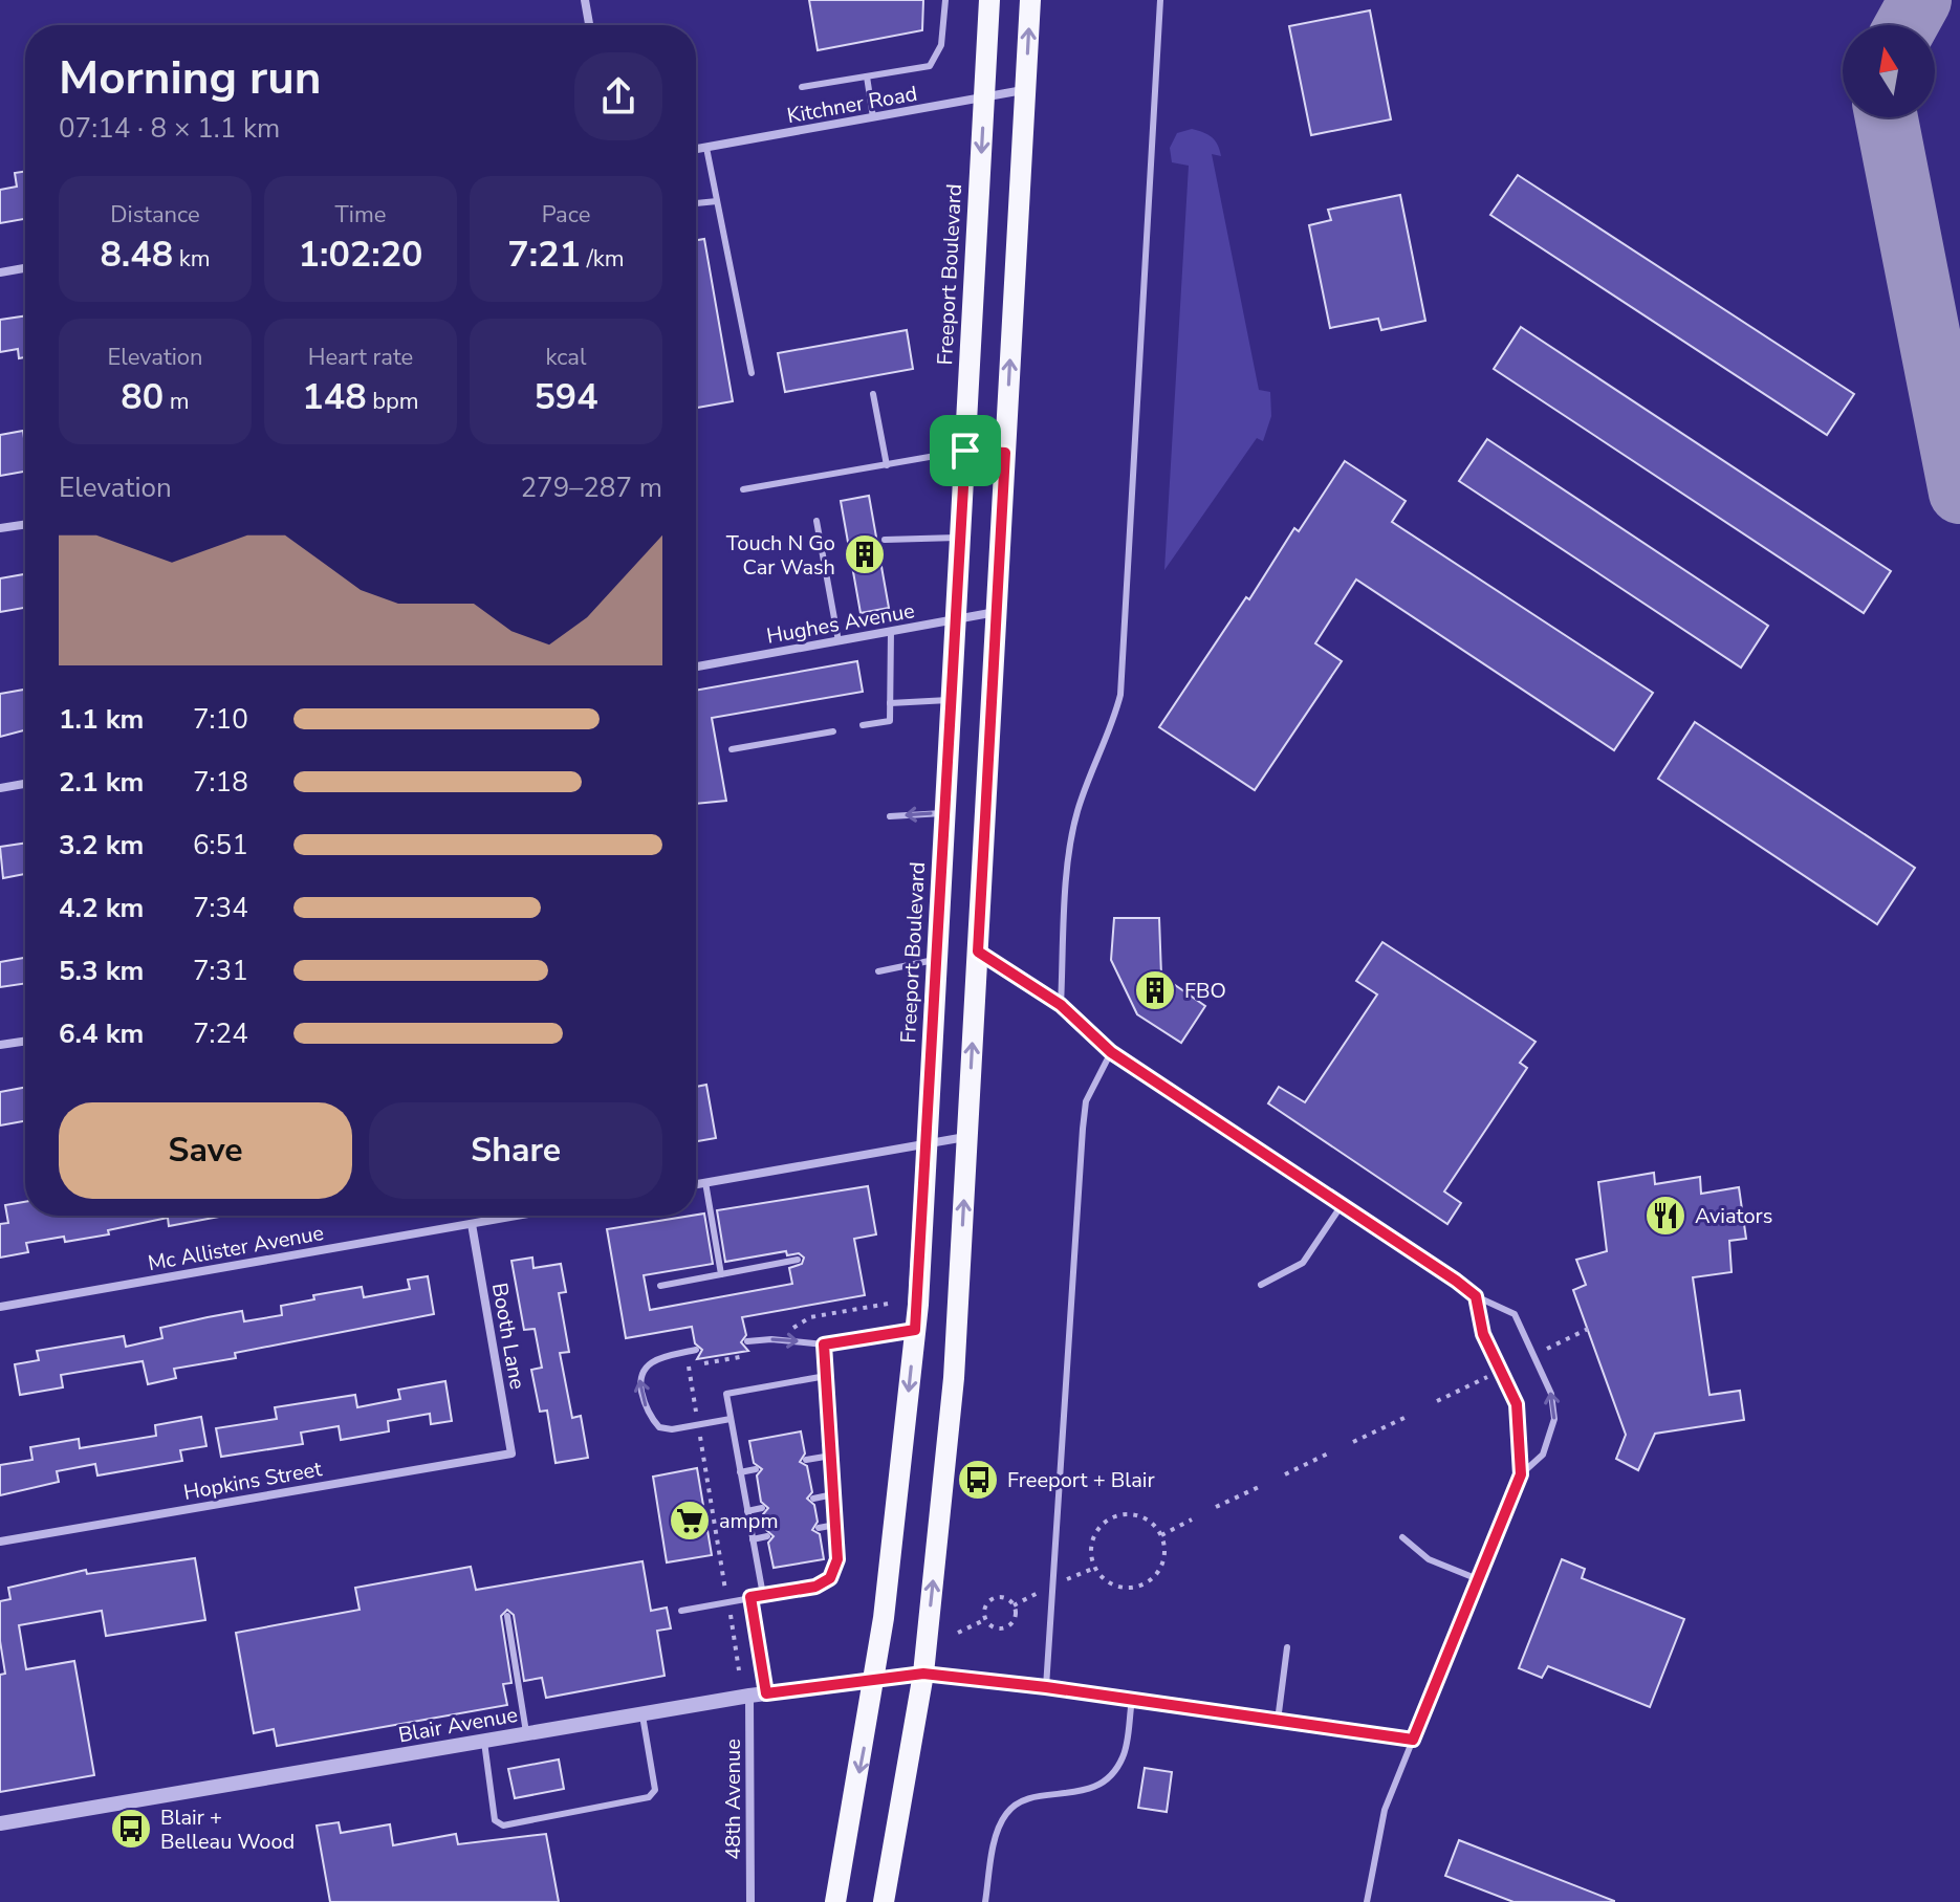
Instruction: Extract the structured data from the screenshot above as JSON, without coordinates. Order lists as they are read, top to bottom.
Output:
{
  "streets": {
    "main road": ["Freeport Boulevard"],
    "street": [
      "Kitchner Road",
      "Hughes Avenue",
      "Mc Allister Avenue",
      "Booth Lane",
      "Hopkins Street",
      "Blair Avenue",
      "48th Avenue"
    ]
  },
  "crossings": [
    ["Kitchner Road", "Freeport Boulevard"],
    ["Freeport Boulevard", "Hughes Avenue"],
    ["Freeport Boulevard", "Blair Avenue"],
    ["Mc Allister Avenue", "Booth Lane"],
    ["Booth Lane", "Hopkins Street"],
    ["Blair Avenue", "48th Avenue"]
  ],
  "places": {
    "building": ["Touch N Go Car Wash", "FBO"],
    "restaurant": ["Aviators"],
    "bus stop": ["Freeport + Blair", "Blair + Belleau Wood"],
    "supermarket": ["ampm"]
  },
  "north": "top",
  "page": {
    "heading": ["Morning run", "07:14 · 8 × 1.1 km"],
    "stats": [
      ["Distance", "8.48 km"],
      ["Time", "1:02:20"],
      ["Pace", "7:21 /km"],
      ["Elevation", "80 m"],
      ["Heart rate", "148 bpm"],
      ["kcal", "594"]
    ],
    "chart": ["Elevation", "279–287 m"],
    "list": [
      {
        "name": "1.1 km",
        "note": "7:10"
      },
      {
        "name": "2.1 km",
        "note": "7:18"
      },
      {
        "name": "3.2 km",
        "note": "6:51"
      },
      {
        "name": "4.2 km",
        "note": "7:34"
      },
      {
        "name": "5.3 km",
        "note": "7:31"
      },
      {
        "name": "6.4 km",
        "note": "7:24"
      }
    ],
    "buttons": ["Save", "Share"]
  }
}
